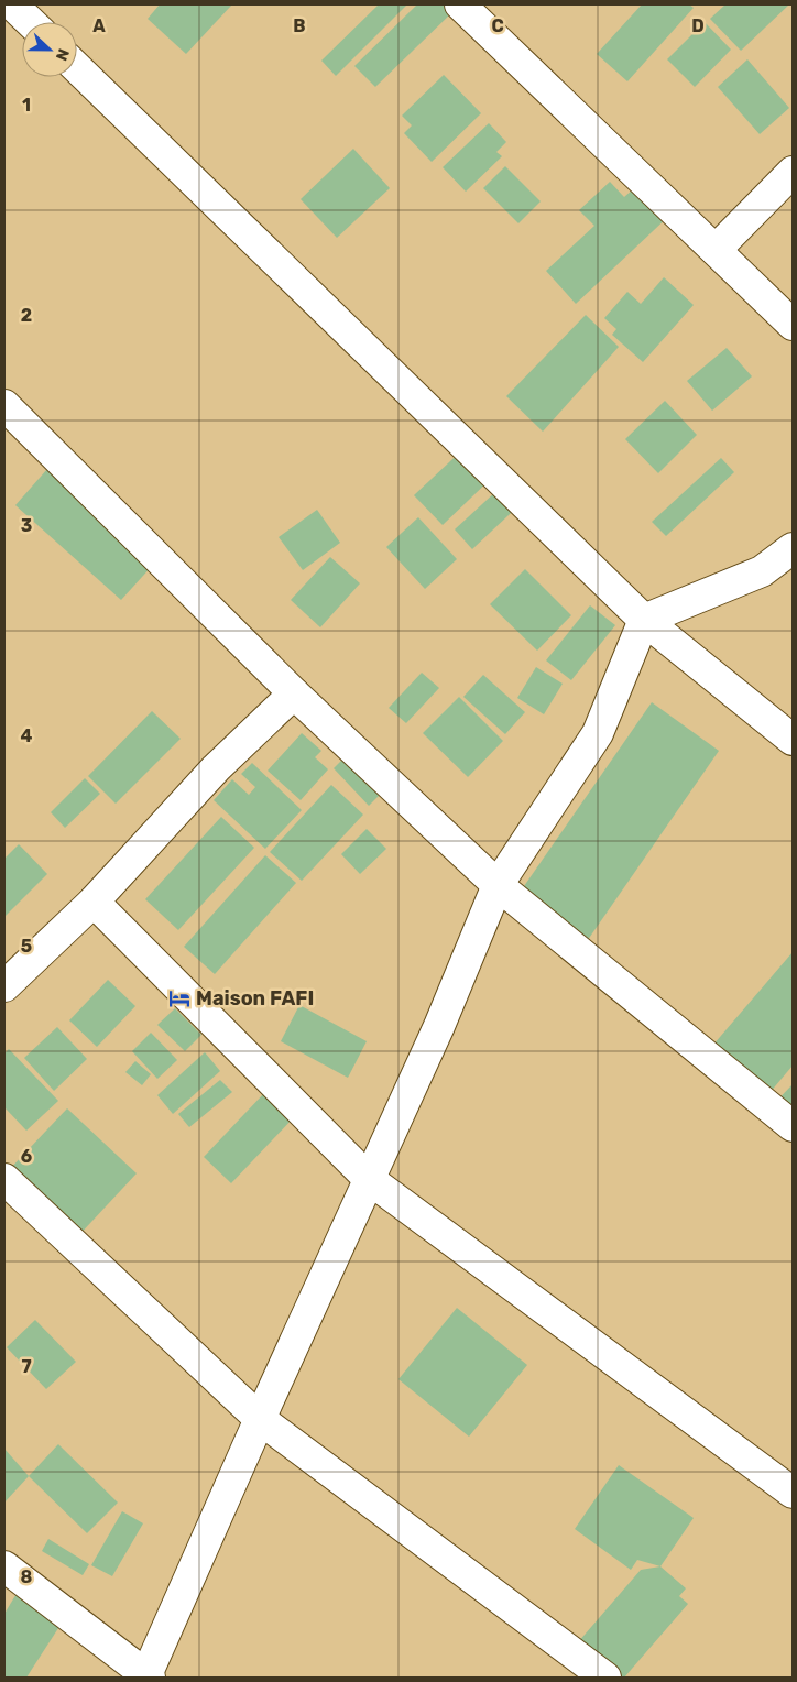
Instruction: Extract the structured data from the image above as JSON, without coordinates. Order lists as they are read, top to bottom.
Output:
{
  "places": {
    "hotel": ["Maison FAFI"]
  },
  "north": "right",
  "grid": {
    "columns": [
      "A",
      "B",
      "C",
      "D"
    ],
    "rows": [
      "1",
      "2",
      "3",
      "4",
      "5",
      "6",
      "7",
      "8"
    ]
  }
}
